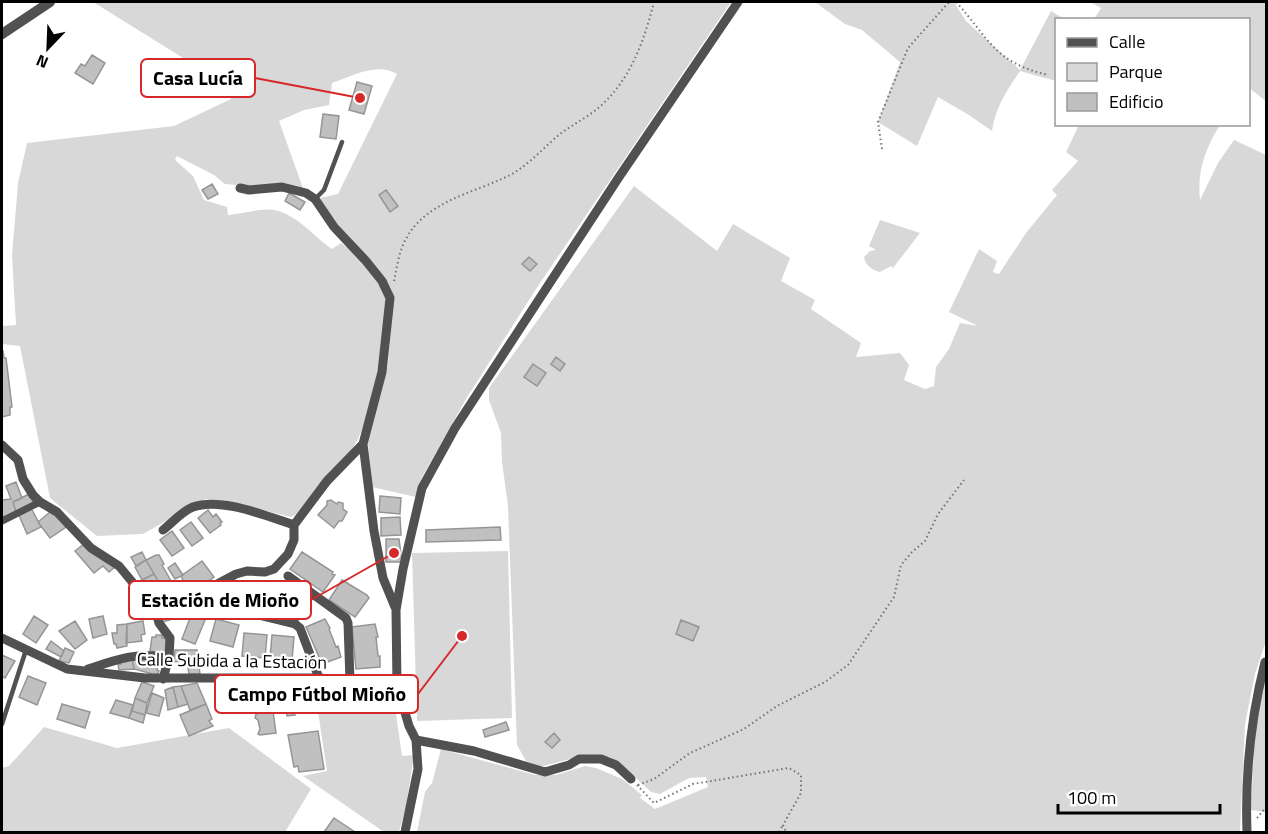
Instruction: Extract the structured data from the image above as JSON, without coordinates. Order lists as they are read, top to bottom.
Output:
{
  "streets": {
    "street": ["Calle Subida a la Estación"]
  },
  "places": ["Casa Lucía", "Estación de Mioño", "Campo Fútbol Mioño"],
  "legend": ["Calle", "Parque", "Edificio"],
  "scale_bar": "100 m",
  "north": "bottom left"
}
